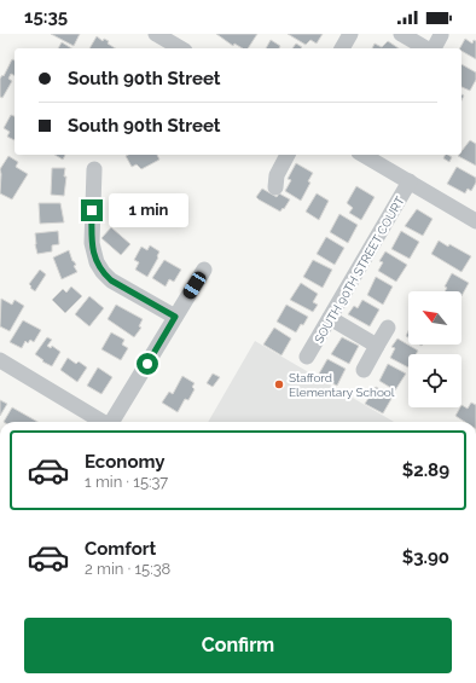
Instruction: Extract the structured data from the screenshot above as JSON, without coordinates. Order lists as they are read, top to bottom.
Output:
{
  "streets": {
    "street": ["SOUTH 90TH STREET COURT"]
  },
  "places": ["Stafford Elementary School"],
  "north": "top left",
  "page": {
    "status": "15:35",
    "banner": ["South 90th Street", "South 90th Street"],
    "bubble": "1 min",
    "list": [
      {
        "name": "Economy",
        "note": "1 min · 15:37",
        "value": "$2.89"
      },
      {
        "name": "Comfort",
        "note": "2 min · 15:38",
        "value": "$3.90"
      }
    ],
    "buttons": "Confirm"
  }
}
